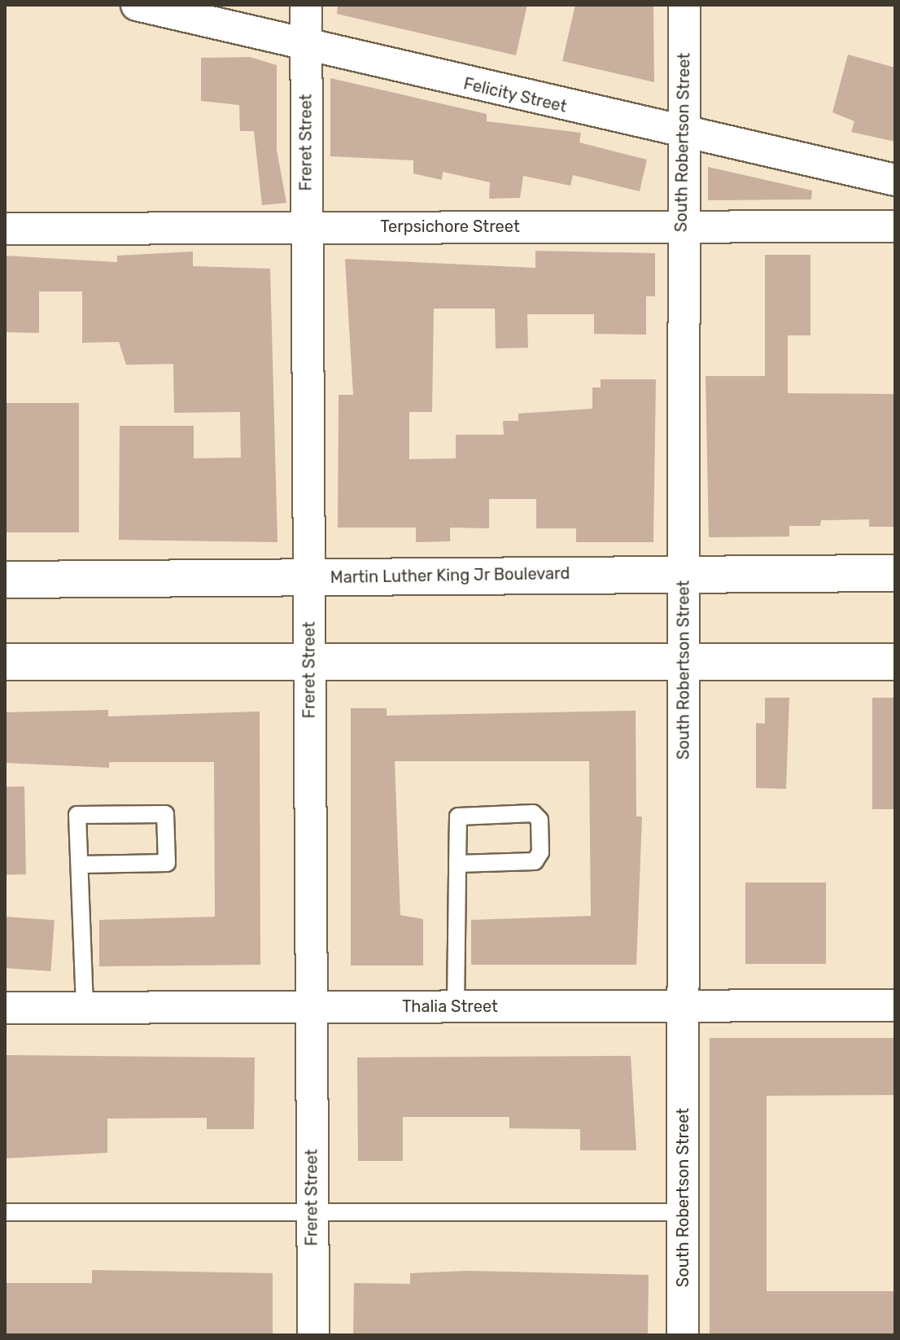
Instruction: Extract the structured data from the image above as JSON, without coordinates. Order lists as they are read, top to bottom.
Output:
{
  "streets": {
    "street": [
      "Felicity Street",
      "Freret Street",
      "South Robertson Street",
      "Terpsichore Street",
      "Martin Luther King Jr Boulevard",
      "Thalia Street"
    ]
  },
  "crossings": [
    ["Felicity Street", "Freret Street"],
    ["Felicity Street", "South Robertson Street"],
    ["Freret Street", "Terpsichore Street"],
    ["Freret Street", "Martin Luther King Jr Boulevard"],
    ["Freret Street", "Thalia Street"],
    ["South Robertson Street", "Terpsichore Street"],
    ["South Robertson Street", "Martin Luther King Jr Boulevard"],
    ["South Robertson Street", "Thalia Street"]
  ]
}
